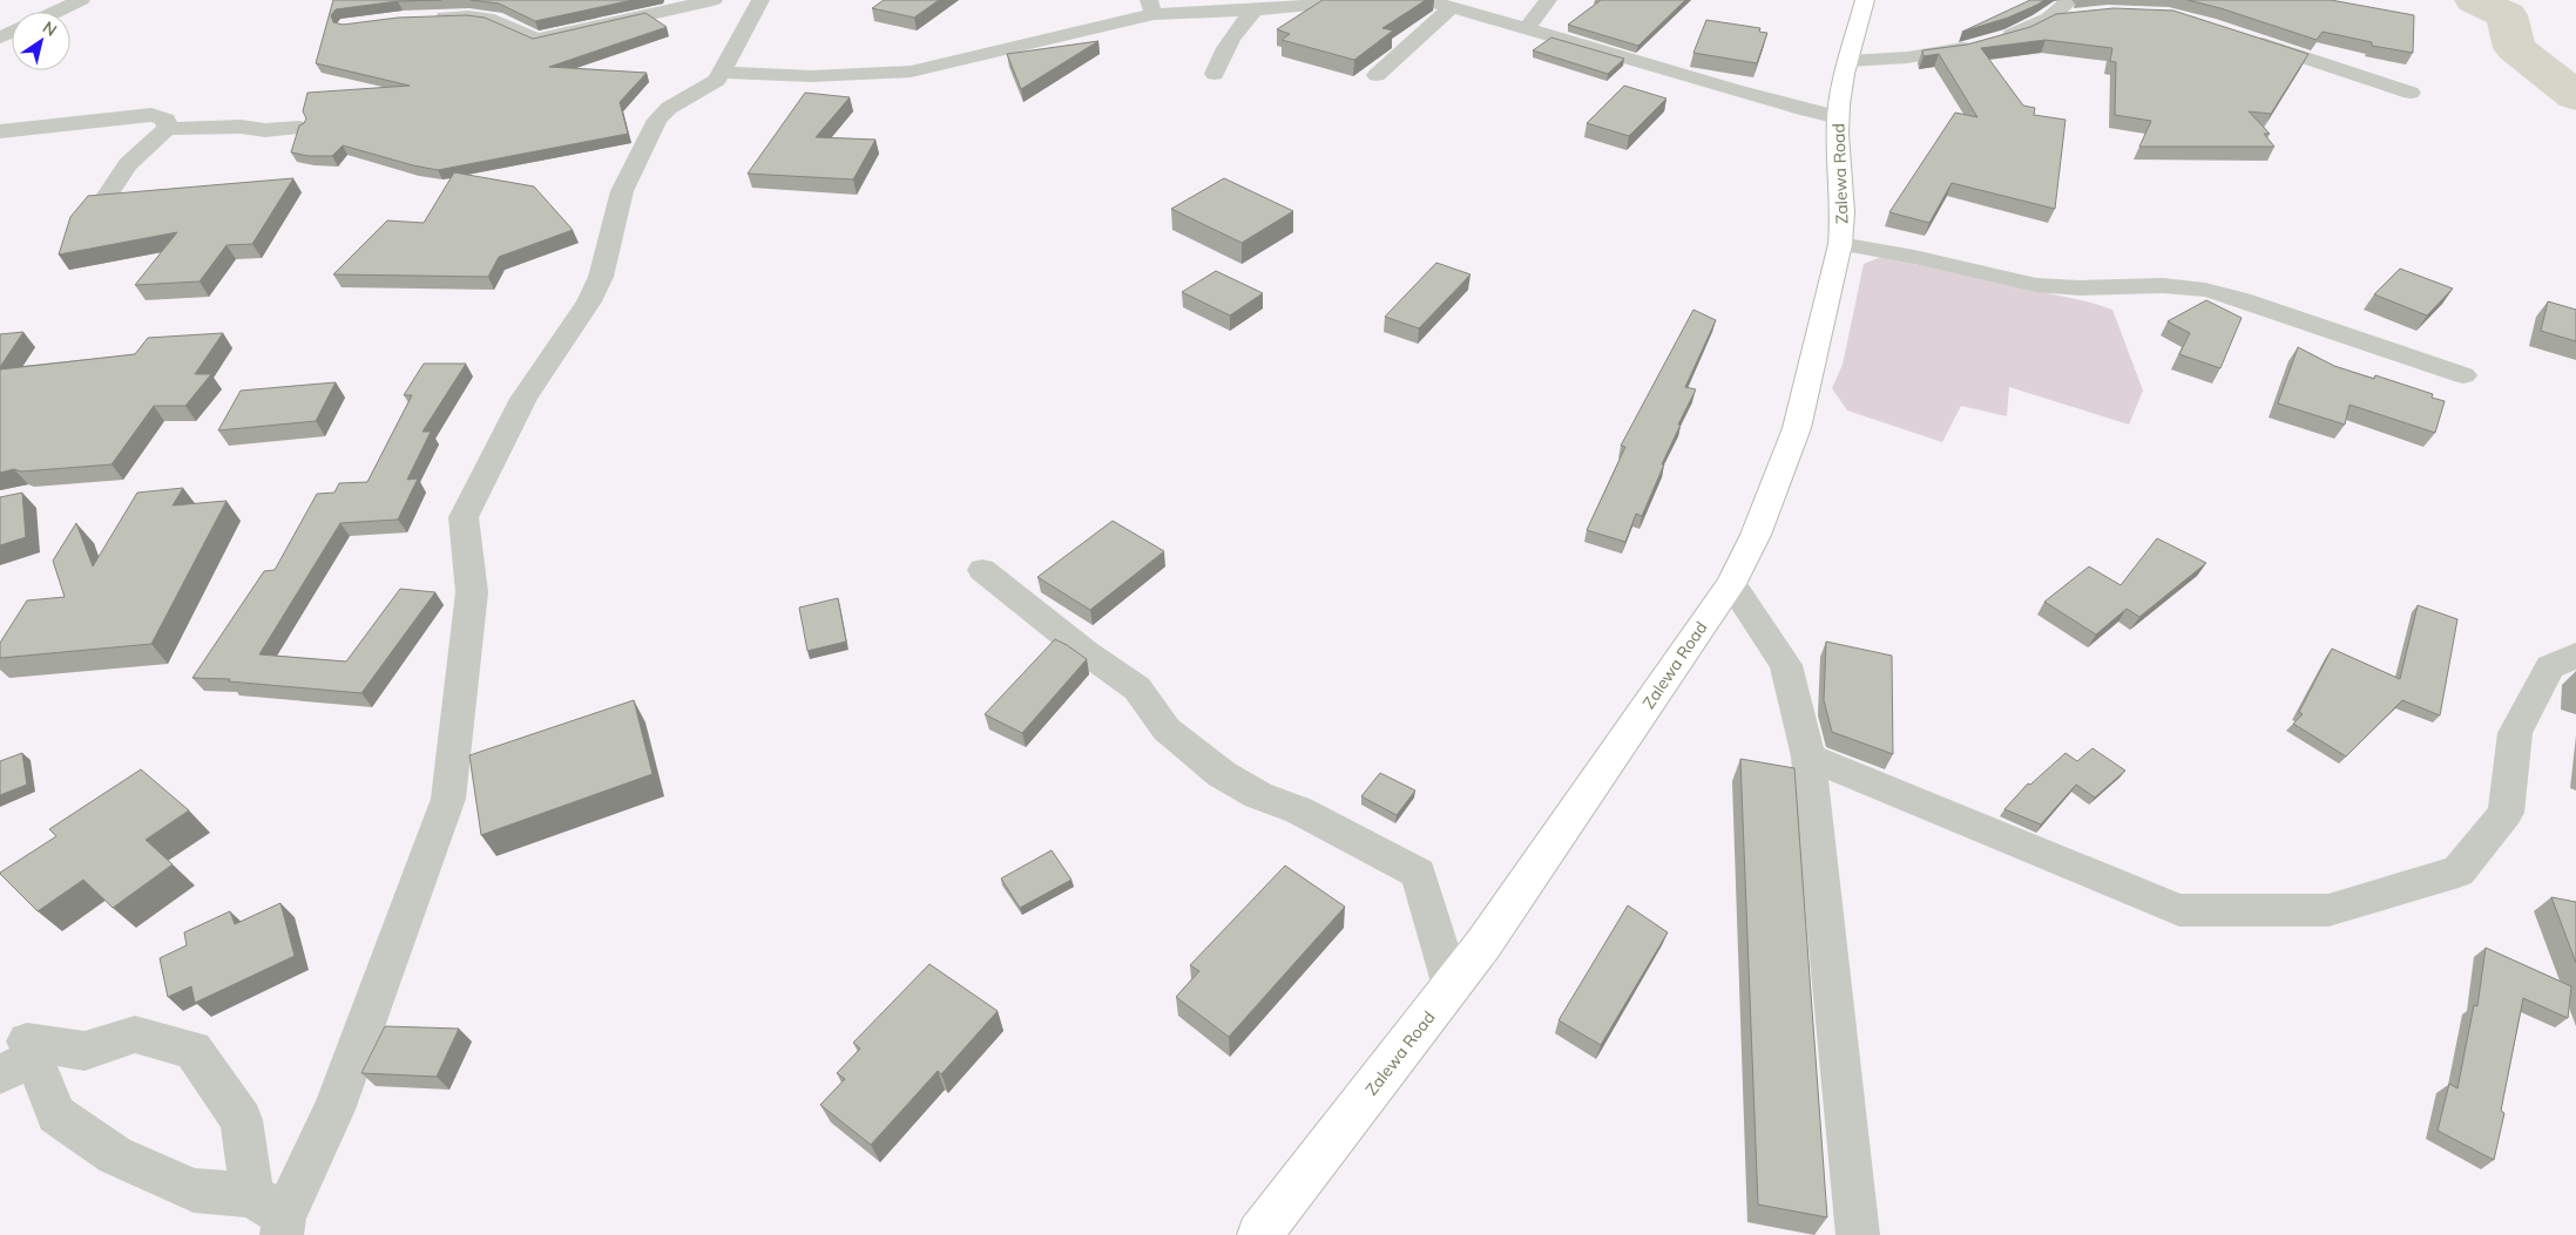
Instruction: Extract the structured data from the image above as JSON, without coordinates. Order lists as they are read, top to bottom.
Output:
{
  "streets": {
    "highway": ["Zalewa Road"]
  },
  "north": "top right"
}
